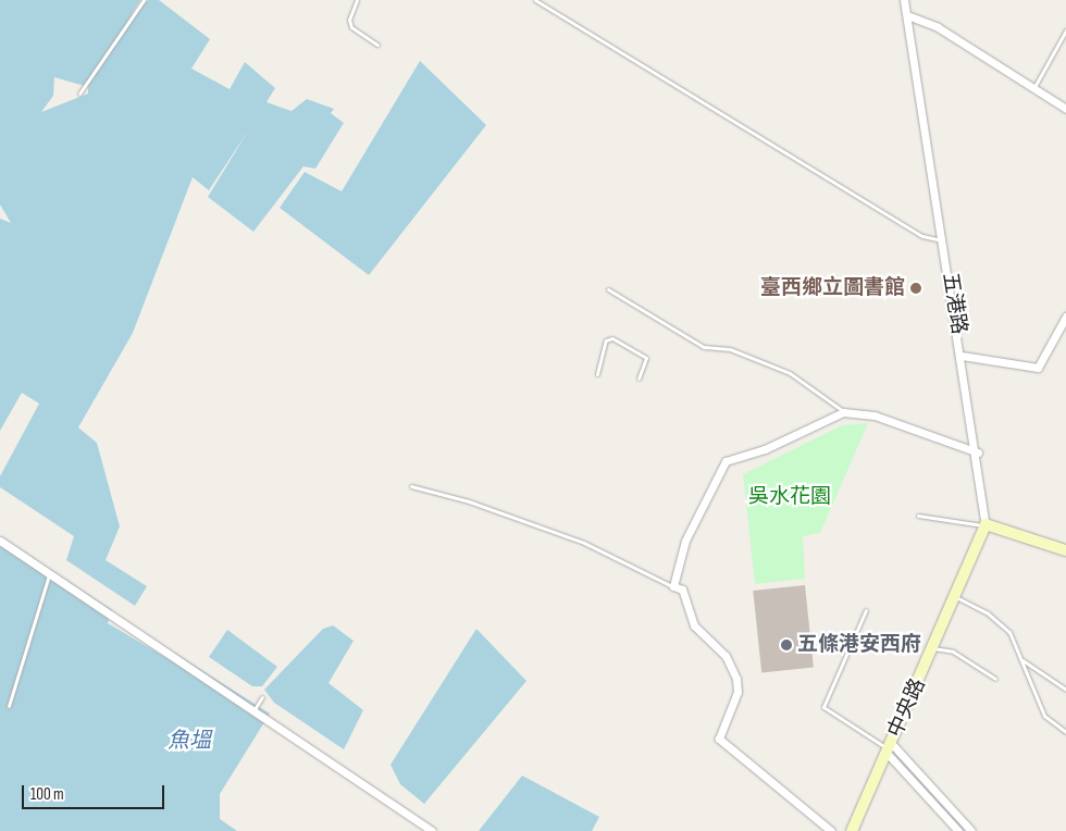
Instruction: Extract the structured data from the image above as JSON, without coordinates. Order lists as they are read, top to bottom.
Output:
{
  "streets": {
    "street": ["五港路", "中央路"]
  },
  "crossings": [
    ["五港路", "中央路"]
  ],
  "water": ["魚塭"],
  "parks": ["吳水花園"],
  "places": ["臺西鄉立圖書館", "五條港安西府"],
  "scale_bar": "100 m"
}
